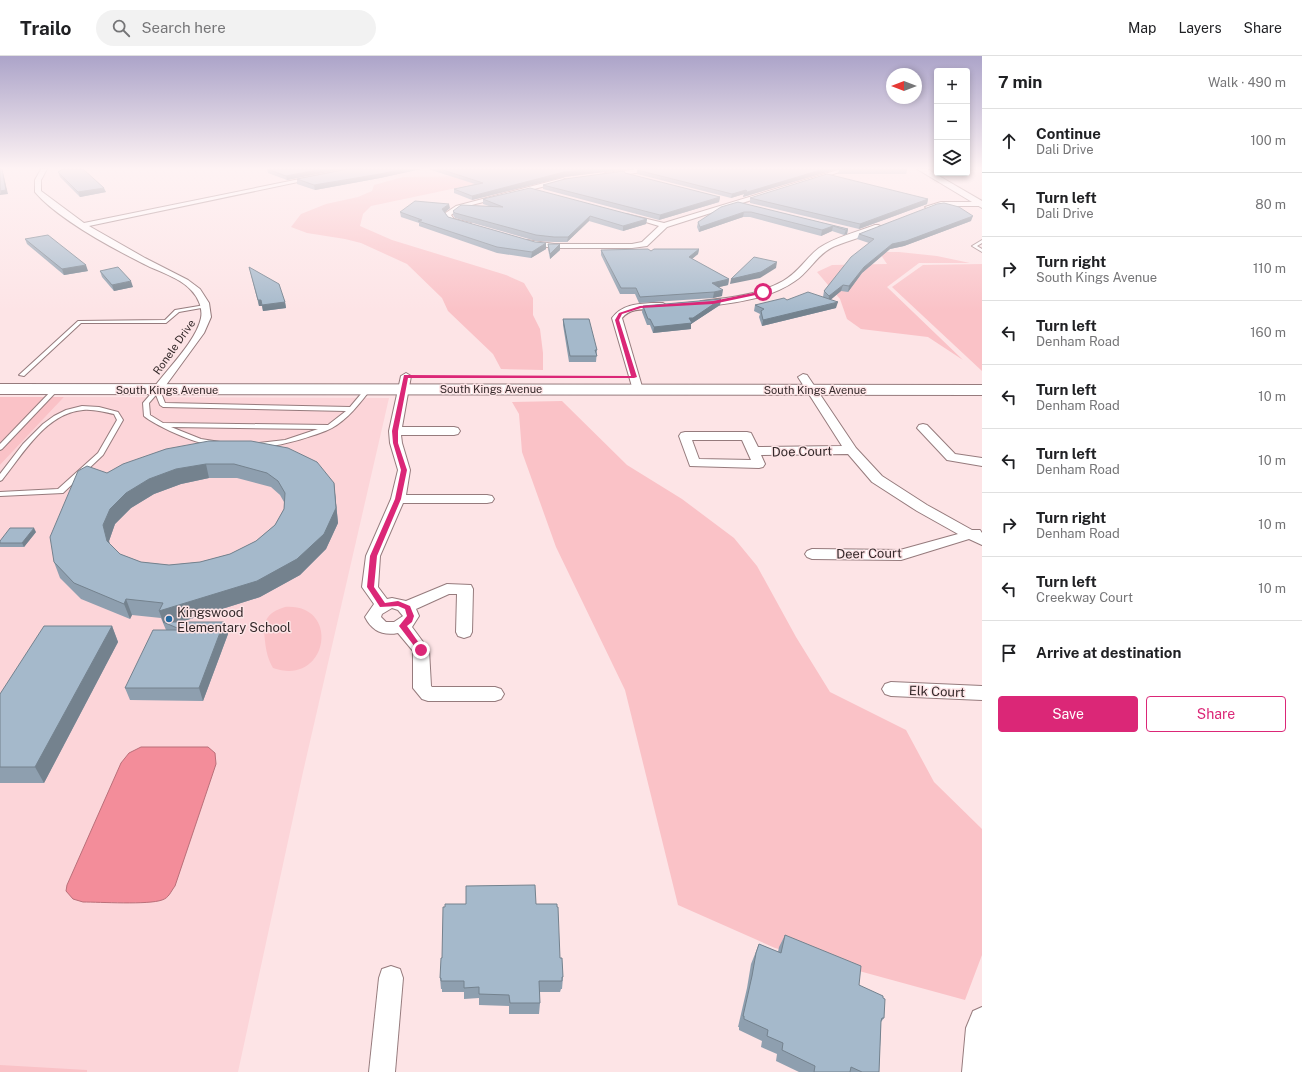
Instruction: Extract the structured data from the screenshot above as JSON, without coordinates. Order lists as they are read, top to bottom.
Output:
{
  "streets": {
    "main road": ["South Kings Avenue"],
    "street": [
      "Ronele Drive",
      "Doe Court",
      "Deer Court",
      "Elk Court"
    ]
  },
  "crossings": [
    ["Ronele Drive", "South Kings Avenue"]
  ],
  "places": ["Kingswood Elementary School"],
  "north": "left",
  "page": {
    "header": "Trailo",
    "search": "Search here",
    "nav": ["Map", "Layers", "Share"],
    "heading": ["7 min", "Walk · 490 m"],
    "map_buttons": ["+", "−"],
    "list": [
      ["Continue", "Dali Drive", "100 m"],
      ["Turn left", "Dali Drive", "80 m"],
      ["Turn right", "South Kings Avenue", "110 m"],
      ["Turn left", "Denham Road", "160 m"],
      ["Turn left", "Denham Road", "10 m"],
      ["Turn left", "Denham Road", "10 m"],
      ["Turn right", "Denham Road", "10 m"],
      ["Turn left", "Creekway Court", "10 m"],
      "Arrive at destination"
    ],
    "buttons": ["Save", "Share"]
  }
}
